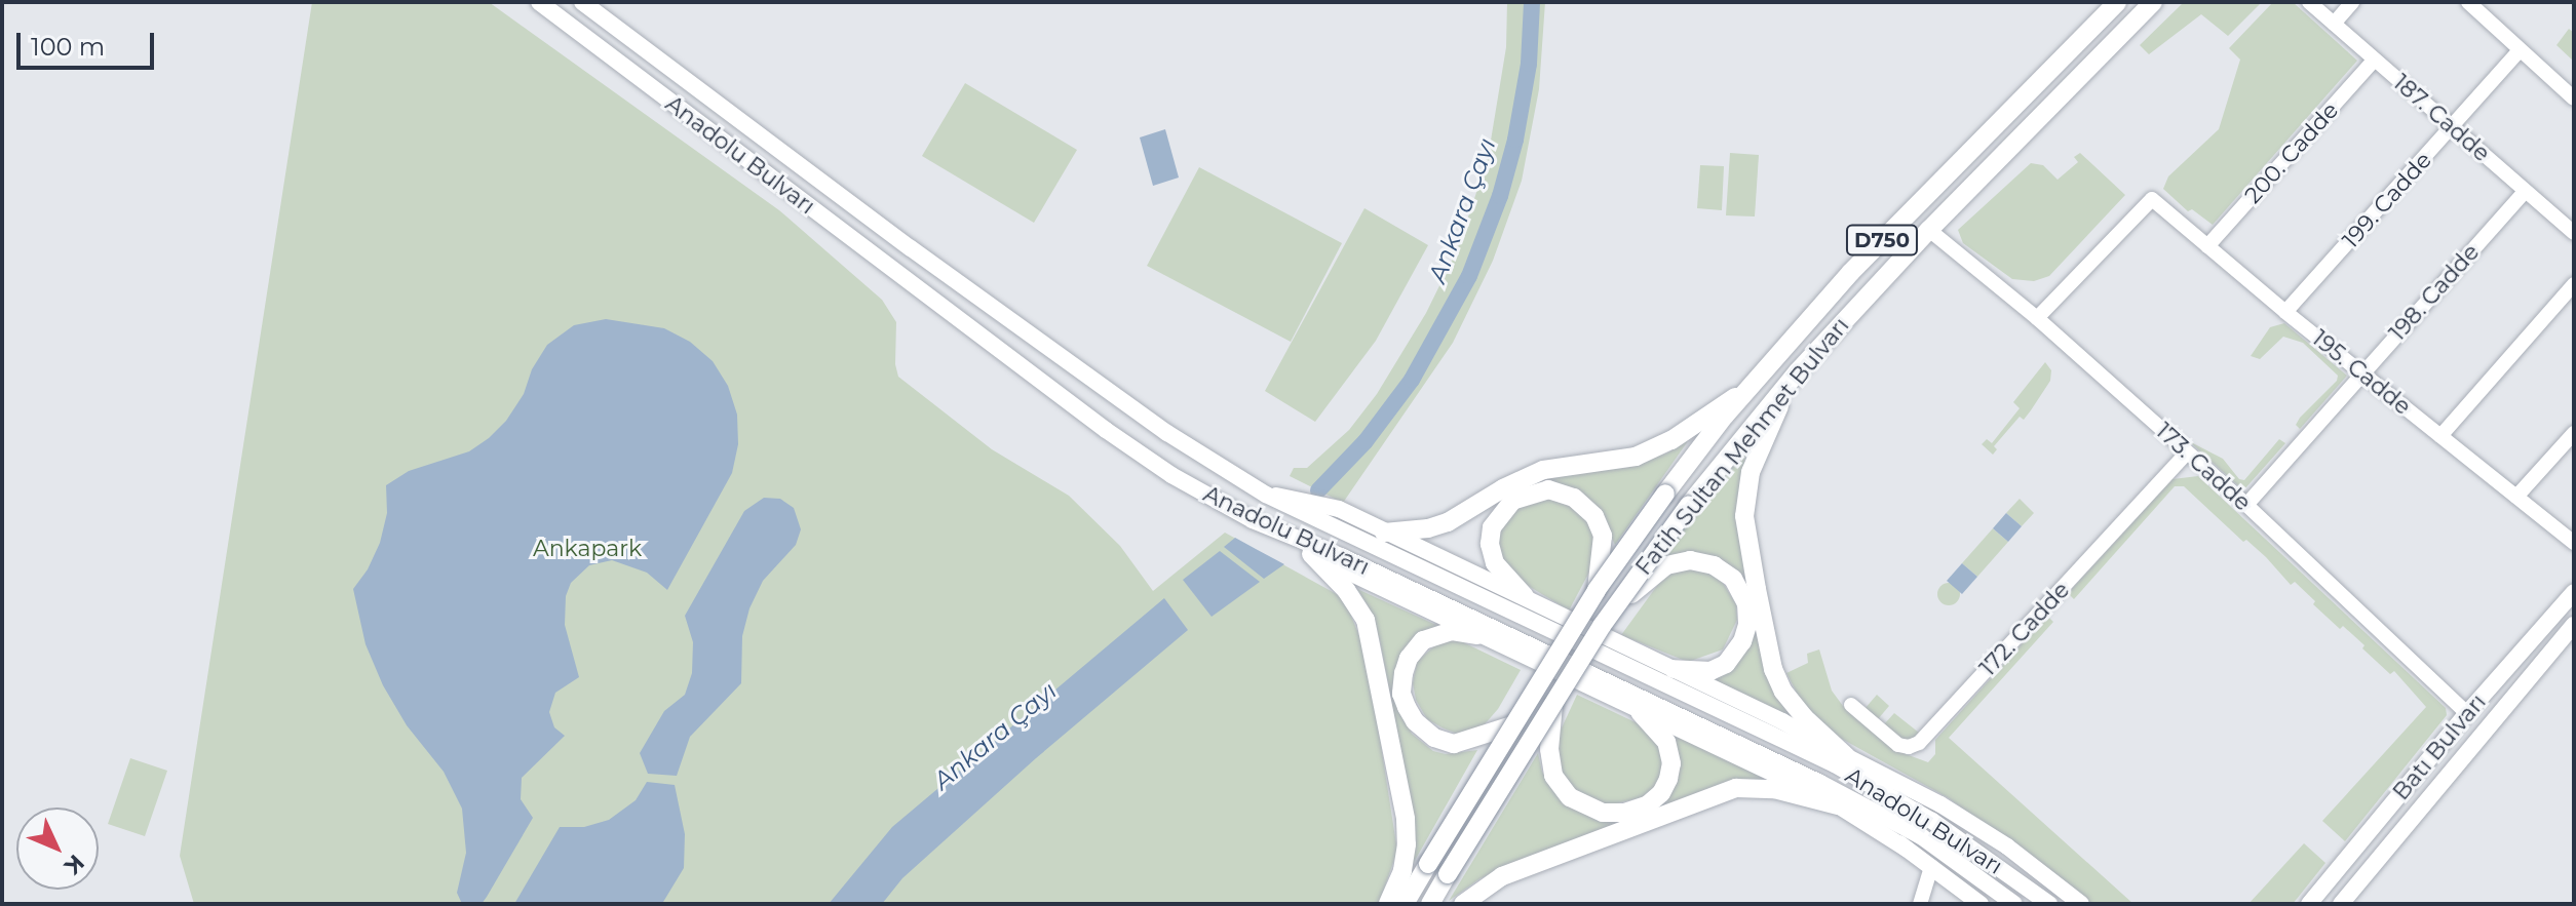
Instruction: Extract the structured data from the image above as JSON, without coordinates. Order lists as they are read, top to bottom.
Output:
{
  "streets": {
    "highway": ["D750", "Fatih Sultan Mehmet Bulvarı"],
    "main road": ["Anadolu Bulvarı", "Batı Bulvarı"],
    "street": [
      "187. Cadde",
      "200. Cadde",
      "199. Cadde",
      "198. Cadde",
      "195. Cadde",
      "173. Cadde",
      "172. Cadde"
    ]
  },
  "crossings": [
    ["187. Cadde", "200. Cadde"],
    ["187. Cadde", "199. Cadde"],
    ["187. Cadde", "198. Cadde"],
    ["200. Cadde", "195. Cadde"],
    ["199. Cadde", "195. Cadde"],
    ["198. Cadde", "195. Cadde"],
    ["198. Cadde", "173. Cadde"],
    ["195. Cadde", "173. Cadde"],
    ["Fatih Sultan Mehmet Bulvarı", "173. Cadde"],
    ["173. Cadde", "172. Cadde"],
    ["173. Cadde", "Batı Bulvarı"]
  ],
  "water": ["Ankara Çayı"],
  "parks": ["Ankapark"],
  "scale_bar": "100 m",
  "north": "bottom right"
}
